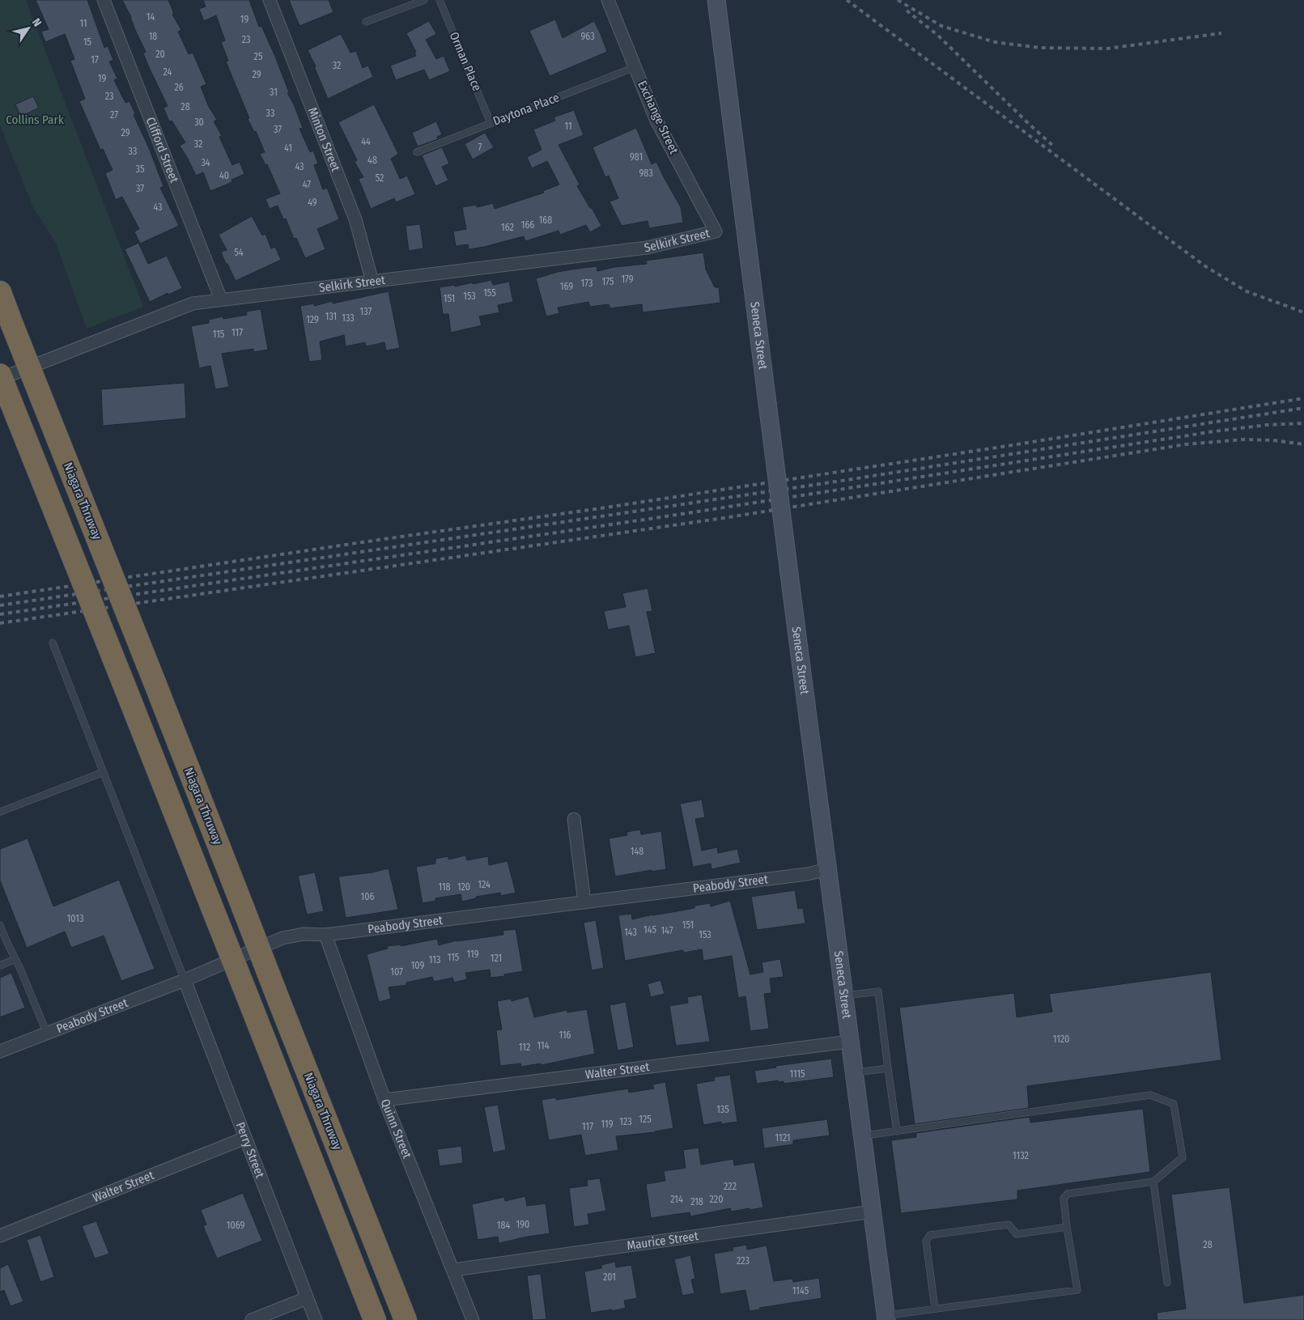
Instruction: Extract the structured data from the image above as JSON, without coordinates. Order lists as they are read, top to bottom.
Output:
{
  "streets": {
    "highway": ["Niagara Thruway"],
    "main road": ["Seneca Street"],
    "street": [
      "Exchange Street",
      "Minton Street",
      "Clifford Street",
      "Selkirk Street",
      "Peabody Street",
      "Walter Street",
      "Quinn Street",
      "Perry Street",
      "Maurice Street"
    ],
    "lane": ["Orman Place", "Daytona Place"]
  },
  "crossings": [
    ["Orman Place", "Daytona Place"],
    ["Daytona Place", "Exchange Street"],
    ["Exchange Street", "Selkirk Street"],
    ["Minton Street", "Selkirk Street"],
    ["Clifford Street", "Selkirk Street"],
    ["Seneca Street", "Peabody Street"],
    ["Seneca Street", "Walter Street"],
    ["Seneca Street", "Maurice Street"],
    ["Peabody Street", "Quinn Street"],
    ["Peabody Street", "Perry Street"],
    ["Walter Street", "Quinn Street"],
    ["Walter Street", "Perry Street"],
    ["Quinn Street", "Maurice Street"]
  ],
  "parks": ["Collins Park"],
  "house_numbers": [
    "14",
    "19",
    "11",
    "18",
    "963",
    "23",
    "15",
    "20",
    "25",
    "17",
    "32",
    "24",
    "29",
    "19",
    "26",
    "31",
    "23",
    "28",
    "33",
    "27",
    "30",
    "11",
    "37",
    "29",
    "44",
    "32",
    "7",
    "41",
    "33",
    "981",
    "48",
    "34",
    "43",
    "35",
    "983",
    "40",
    "52",
    "47",
    "37",
    "49",
    "43",
    "168",
    "166",
    "162",
    "54",
    "179",
    "175",
    "173",
    "169",
    "155",
    "153",
    "151",
    "137",
    "131",
    "133",
    "129",
    "117",
    "115",
    "148",
    "124",
    "118",
    "120",
    "106",
    "1013",
    "151",
    "145",
    "147",
    "143",
    "153",
    "119",
    "115",
    "121",
    "113",
    "109",
    "107",
    "116",
    "1120",
    "114",
    "112",
    "1115",
    "135",
    "125",
    "123",
    "119",
    "117",
    "1121",
    "1132",
    "222",
    "214",
    "220",
    "218",
    "190",
    "1069",
    "184",
    "28",
    "223",
    "201",
    "1145"
  ],
  "north": "top right"
}
